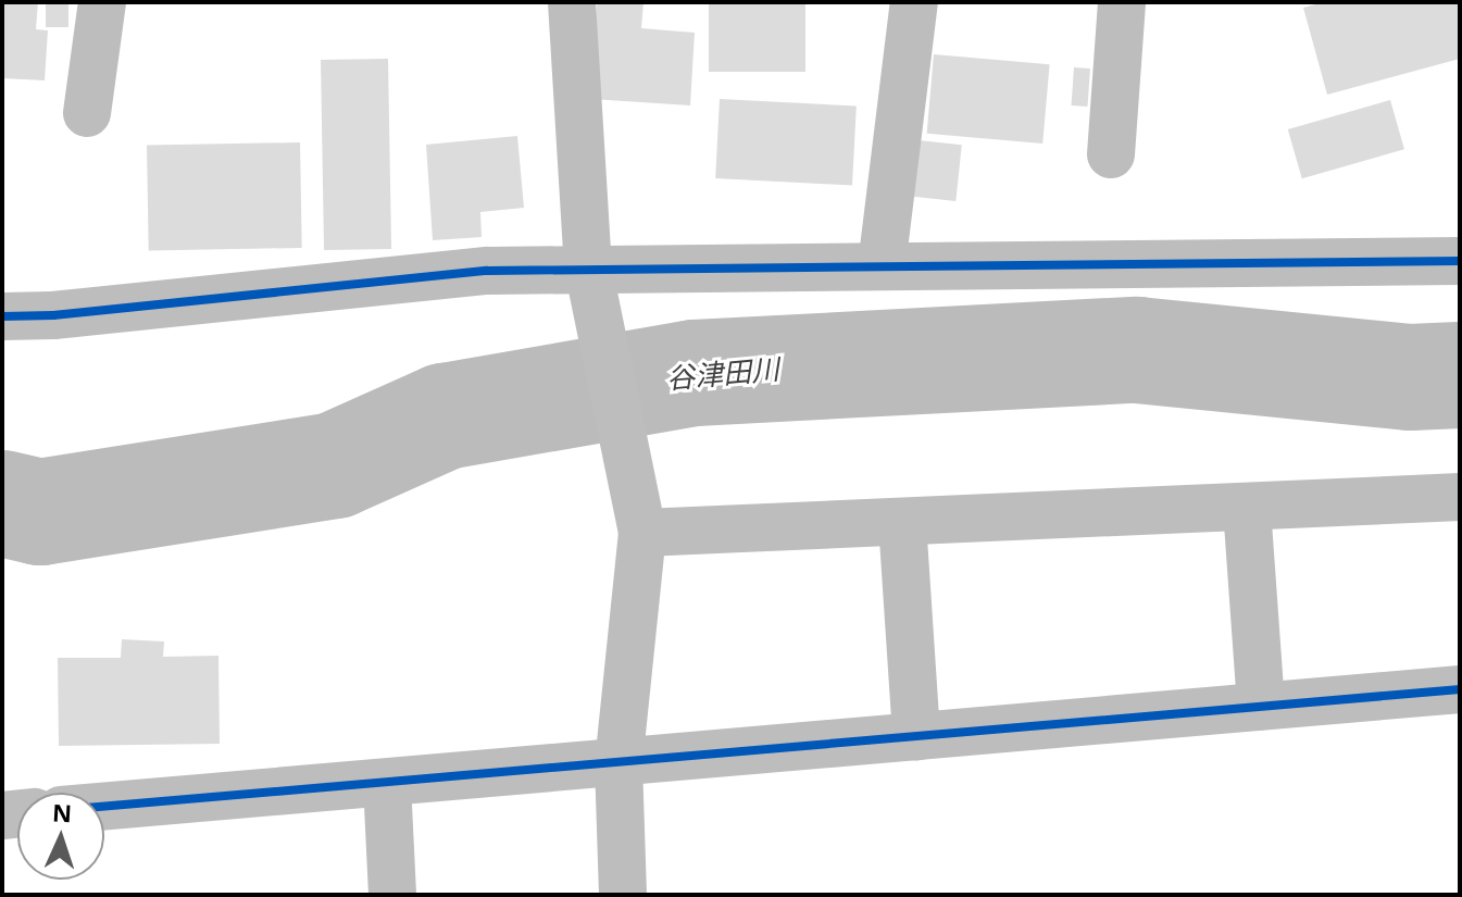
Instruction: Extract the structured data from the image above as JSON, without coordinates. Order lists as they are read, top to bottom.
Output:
{
  "water": ["谷津田川"],
  "north": "top"
}
